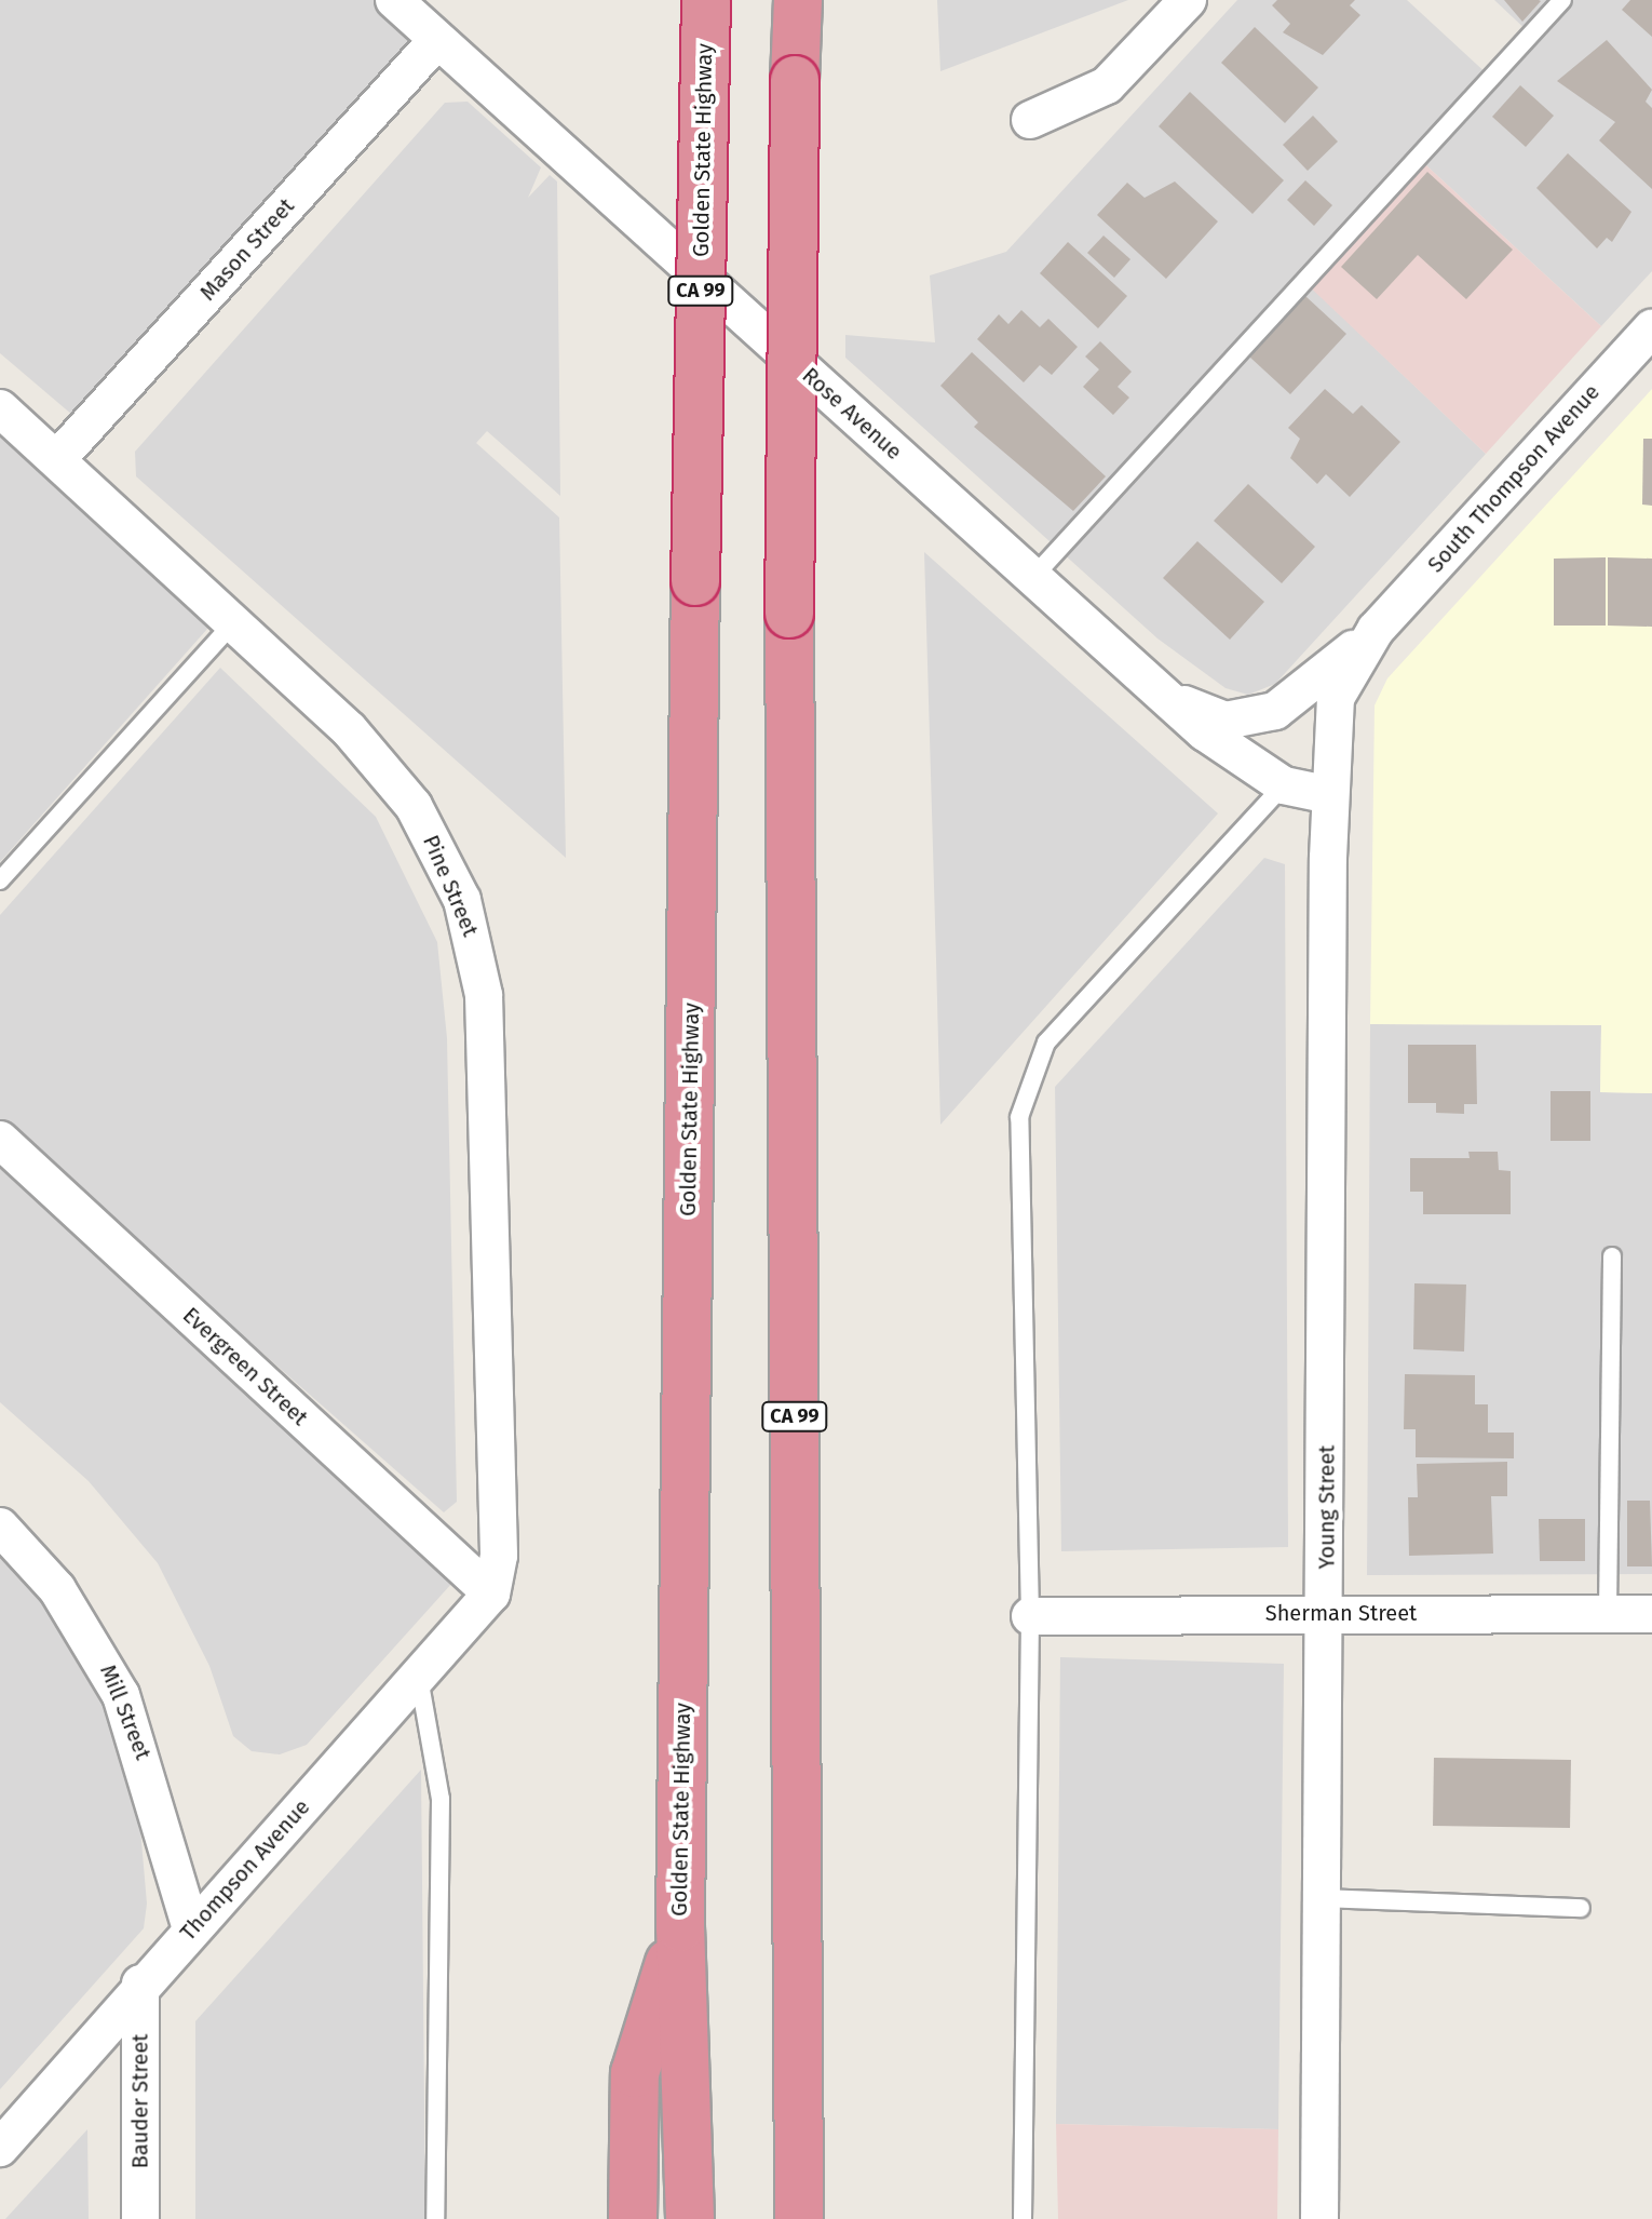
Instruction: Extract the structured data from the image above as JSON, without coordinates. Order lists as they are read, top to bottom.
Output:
{
  "streets": {
    "highway": ["Golden State Highway", "CA 99"],
    "street": [
      "Mason Street",
      "Rose Avenue",
      "South Thompson Avenue",
      "Pine Street",
      "Evergreen Street",
      "Young Street",
      "Sherman Street",
      "Mill Street",
      "Thompson Avenue",
      "Bauder Street"
    ]
  },
  "crossings": [
    ["Mason Street", "Rose Avenue"],
    ["Mason Street", "Pine Street"],
    ["Rose Avenue", "South Thompson Avenue"],
    ["Rose Avenue", "Young Street"],
    ["South Thompson Avenue", "Young Street"],
    ["Pine Street", "Evergreen Street"],
    ["Pine Street", "Thompson Avenue"],
    ["Evergreen Street", "Thompson Avenue"],
    ["Young Street", "Sherman Street"],
    ["Mill Street", "Thompson Avenue"],
    ["Thompson Avenue", "Bauder Street"]
  ]
}
